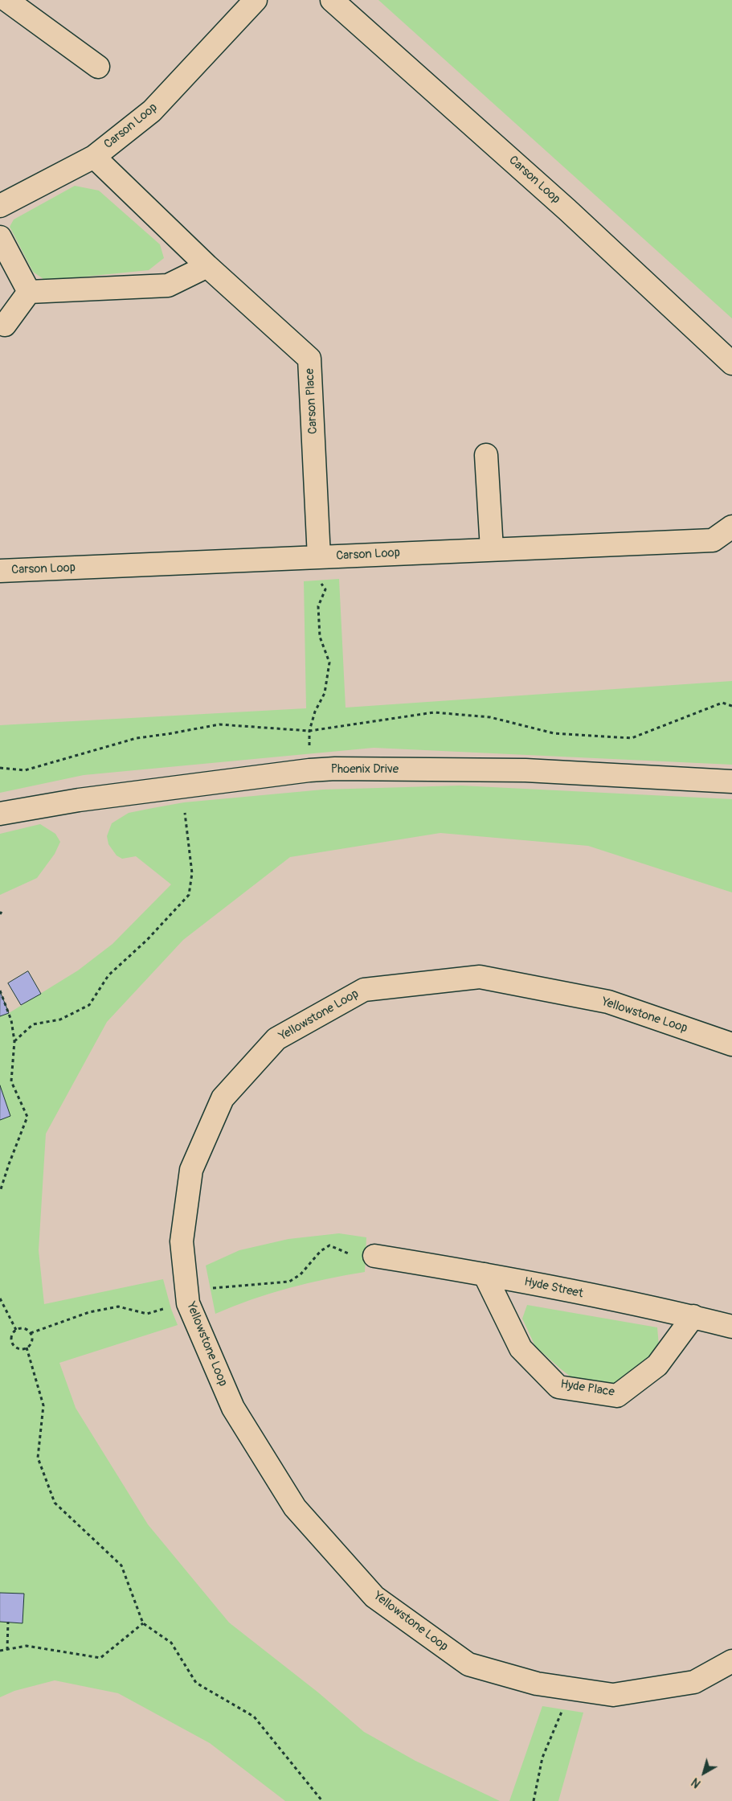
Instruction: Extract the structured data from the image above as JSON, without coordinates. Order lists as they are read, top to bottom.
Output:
{
  "streets": {
    "street": [
      "Carson Loop",
      "Carson Place",
      "Phoenix Drive",
      "Yellowstone Loop",
      "Hyde Street",
      "Hyde Place"
    ]
  },
  "crossings": [
    ["Carson Loop", "Carson Place"],
    ["Hyde Street", "Hyde Place"]
  ],
  "north": "bottom left"
}
